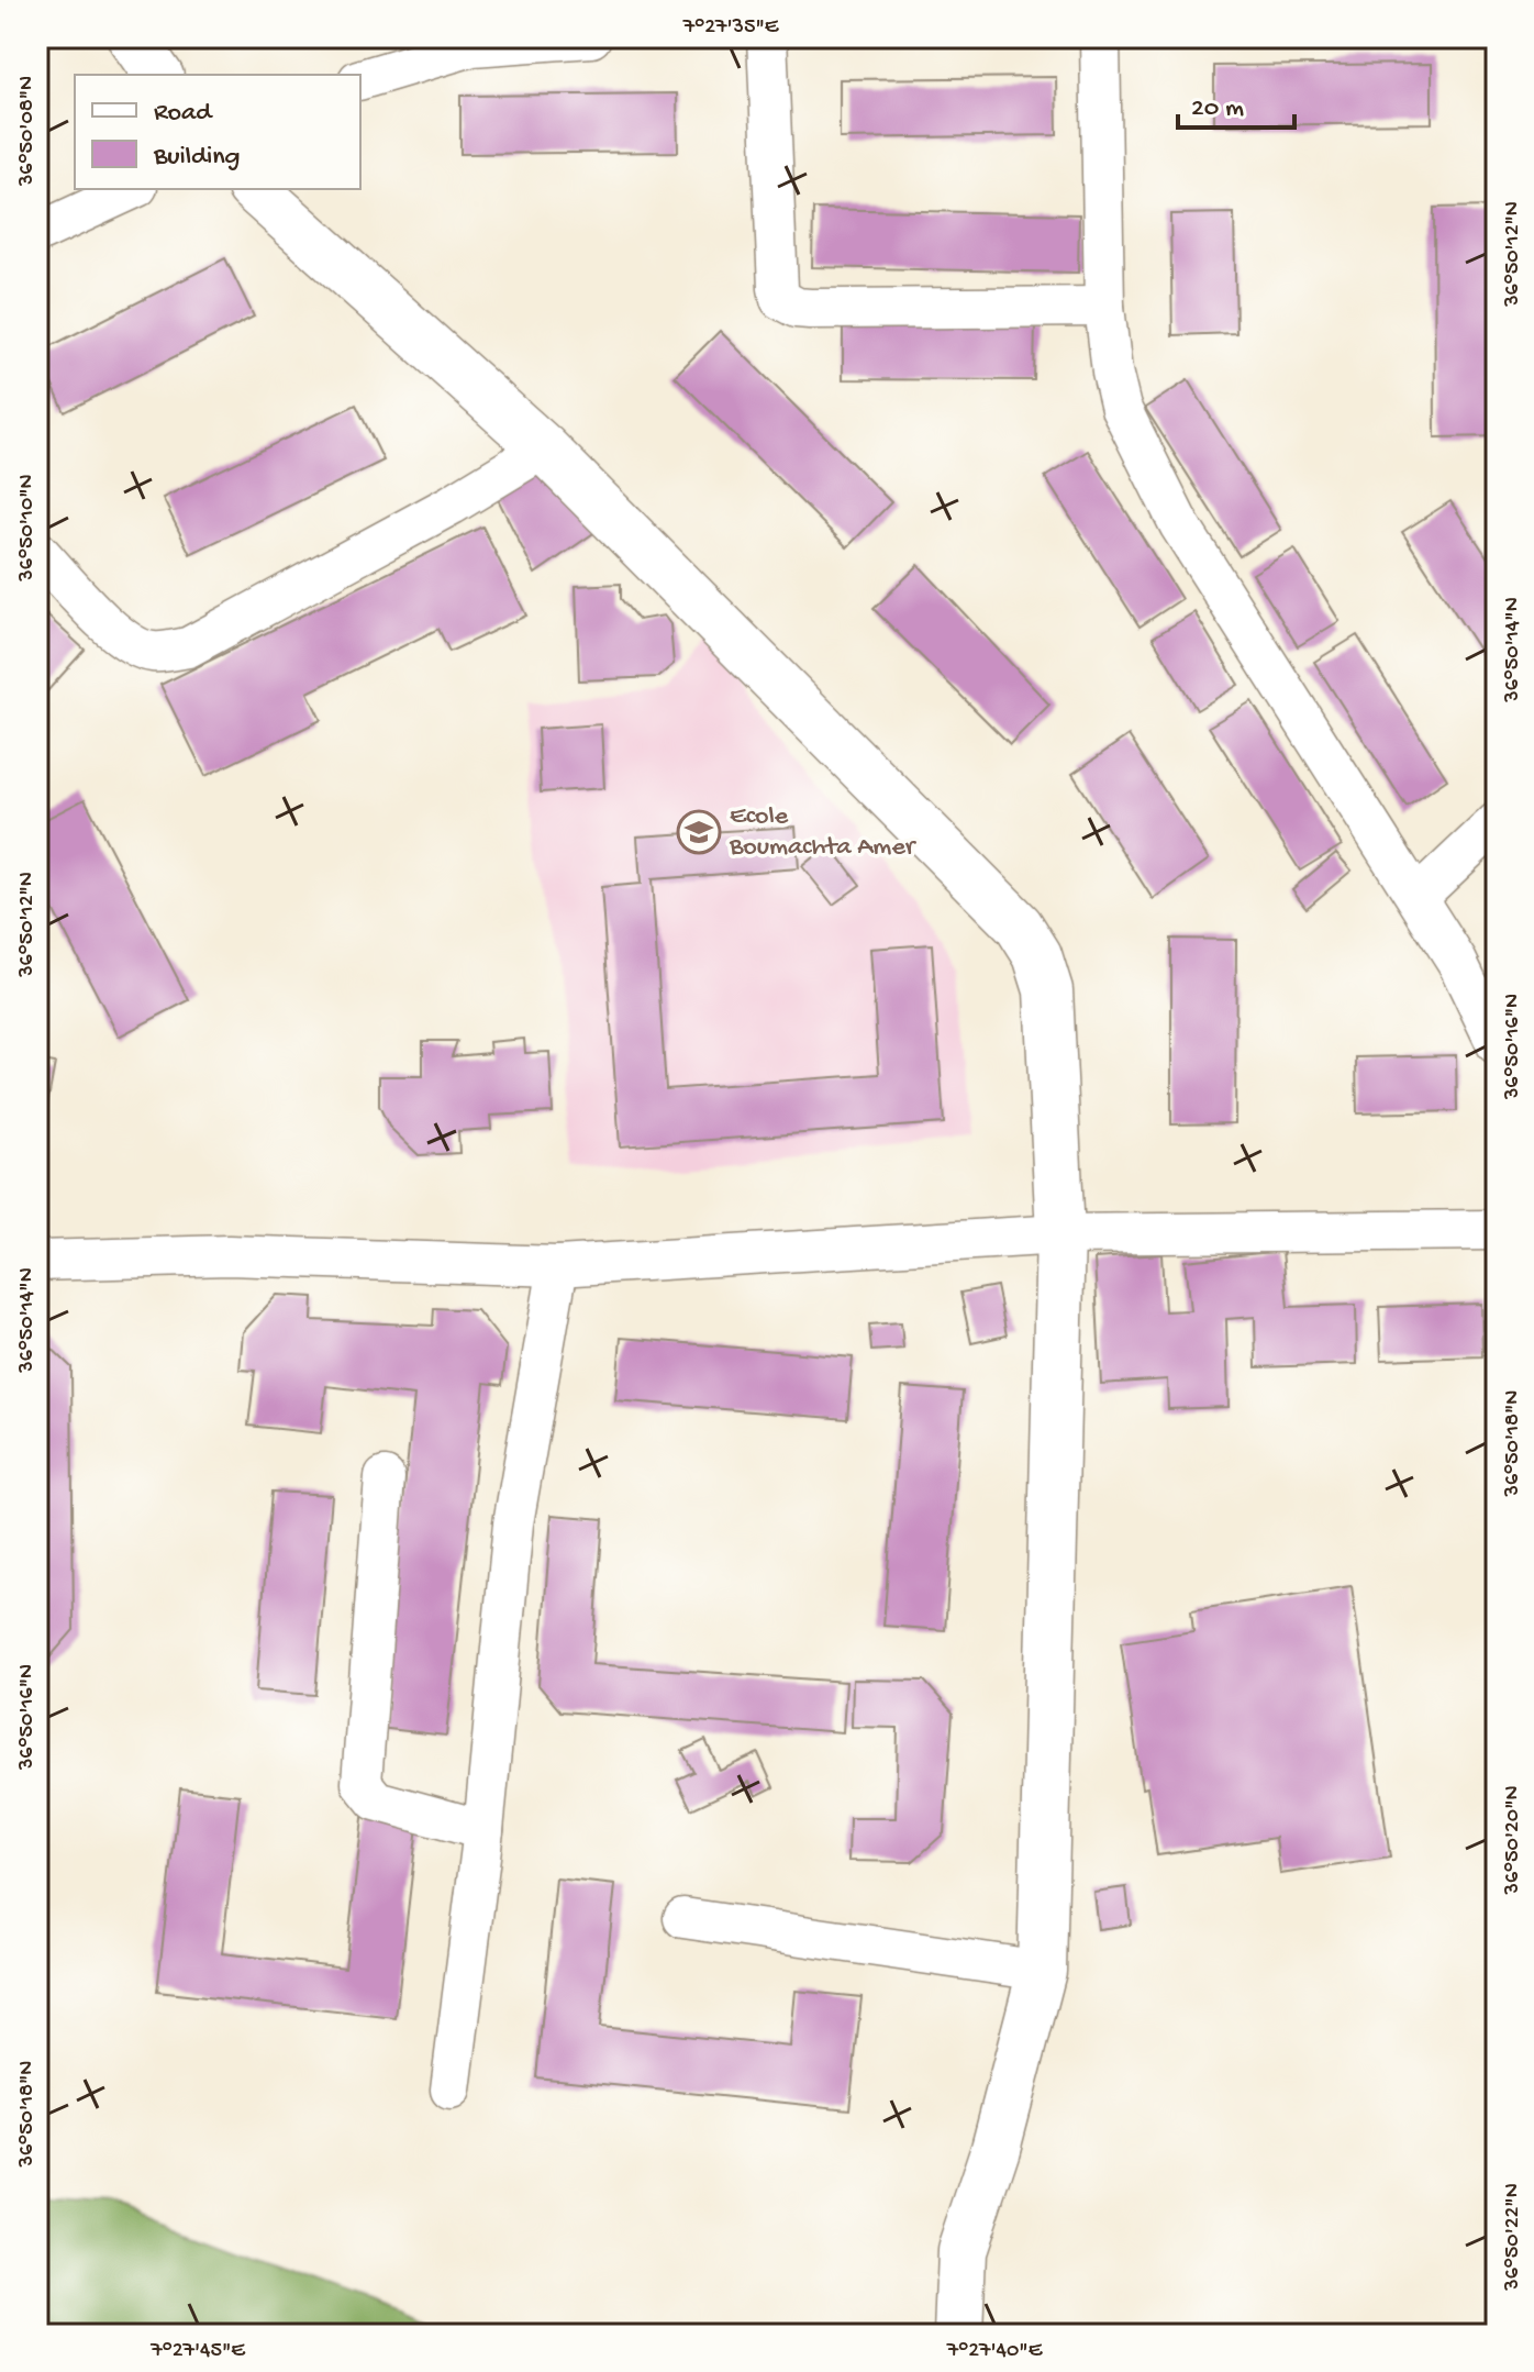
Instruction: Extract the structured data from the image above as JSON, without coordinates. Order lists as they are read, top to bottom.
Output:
{
  "places": {
    "school or university": ["Ecole Boumachta Amer"]
  },
  "legend": ["Road", "Building"],
  "scale_bar": "20 m",
  "coordinates": [
    "7°27'35\"E",
    "36°50'08\"N",
    "36°50'12\"N",
    "36°50'10\"N",
    "36°50'14\"N",
    "36°50'16\"N",
    "36°50'18\"N",
    "36°50'20\"N",
    "36°50'22\"N",
    "7°27'45\"E",
    "7°27'40\"E"
  ]
}
